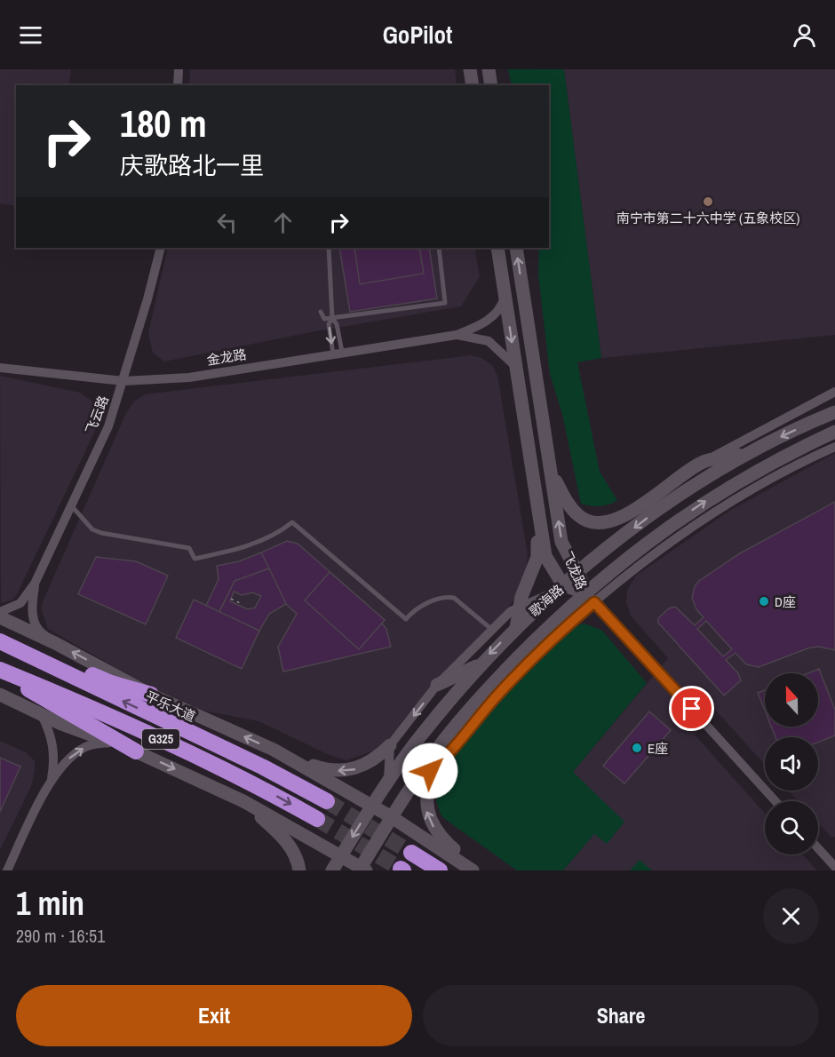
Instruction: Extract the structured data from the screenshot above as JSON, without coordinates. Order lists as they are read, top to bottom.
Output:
{
  "streets": {
    "highway": ["平乐大道", "G325"],
    "main road": ["飞龙路", "歌海路"],
    "street": ["金龙路", "飞云路"]
  },
  "crossings": [
    ["金龙路", "飞云路"],
    ["金龙路", "飞龙路"],
    ["飞龙路", "歌海路"]
  ],
  "places": ["南宁市第二十六中学 (五象校区)", "D座", "E座"],
  "north": "top",
  "page": {
    "header": "GoPilot",
    "turn": ["180 m", "庆歌路北一里"],
    "heading": ["1 min", "290 m · 16:51"],
    "buttons": ["Exit", "Share"]
  }
}
